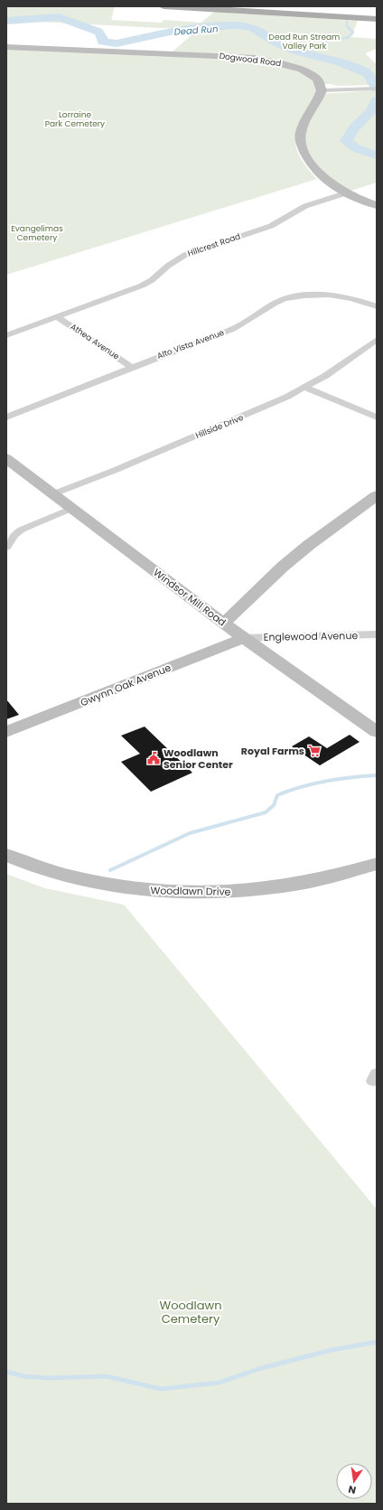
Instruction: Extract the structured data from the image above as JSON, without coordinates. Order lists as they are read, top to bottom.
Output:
{
  "streets": {
    "street": [
      "Dogwood Road",
      "Hillcrest Road",
      "Athea Avenue",
      "Alto Vista Avenue",
      "Hillside Drive",
      "Windsor Mill Road",
      "Englewood Avenue",
      "Gwynn Oak Avenue",
      "Woodlawn Drive"
    ]
  },
  "crossings": [
    ["Hillcrest Road", "Athea Avenue"],
    ["Athea Avenue", "Alto Vista Avenue"],
    ["Hillside Drive", "Windsor Mill Road"],
    ["Windsor Mill Road", "Englewood Avenue"],
    ["Windsor Mill Road", "Gwynn Oak Avenue"],
    ["Englewood Avenue", "Gwynn Oak Avenue"]
  ],
  "water": ["Dead Run"],
  "parks": [
    "Dead Run Stream Valley Park",
    "Lorraine Park Cemetery",
    "Evangelimas Cemetery",
    "Woodlawn Cemetery"
  ],
  "places": {
    "supermarket": ["Royal Farms"],
    "public building": ["Woodlawn Senior Center"]
  },
  "north": "bottom"
}
